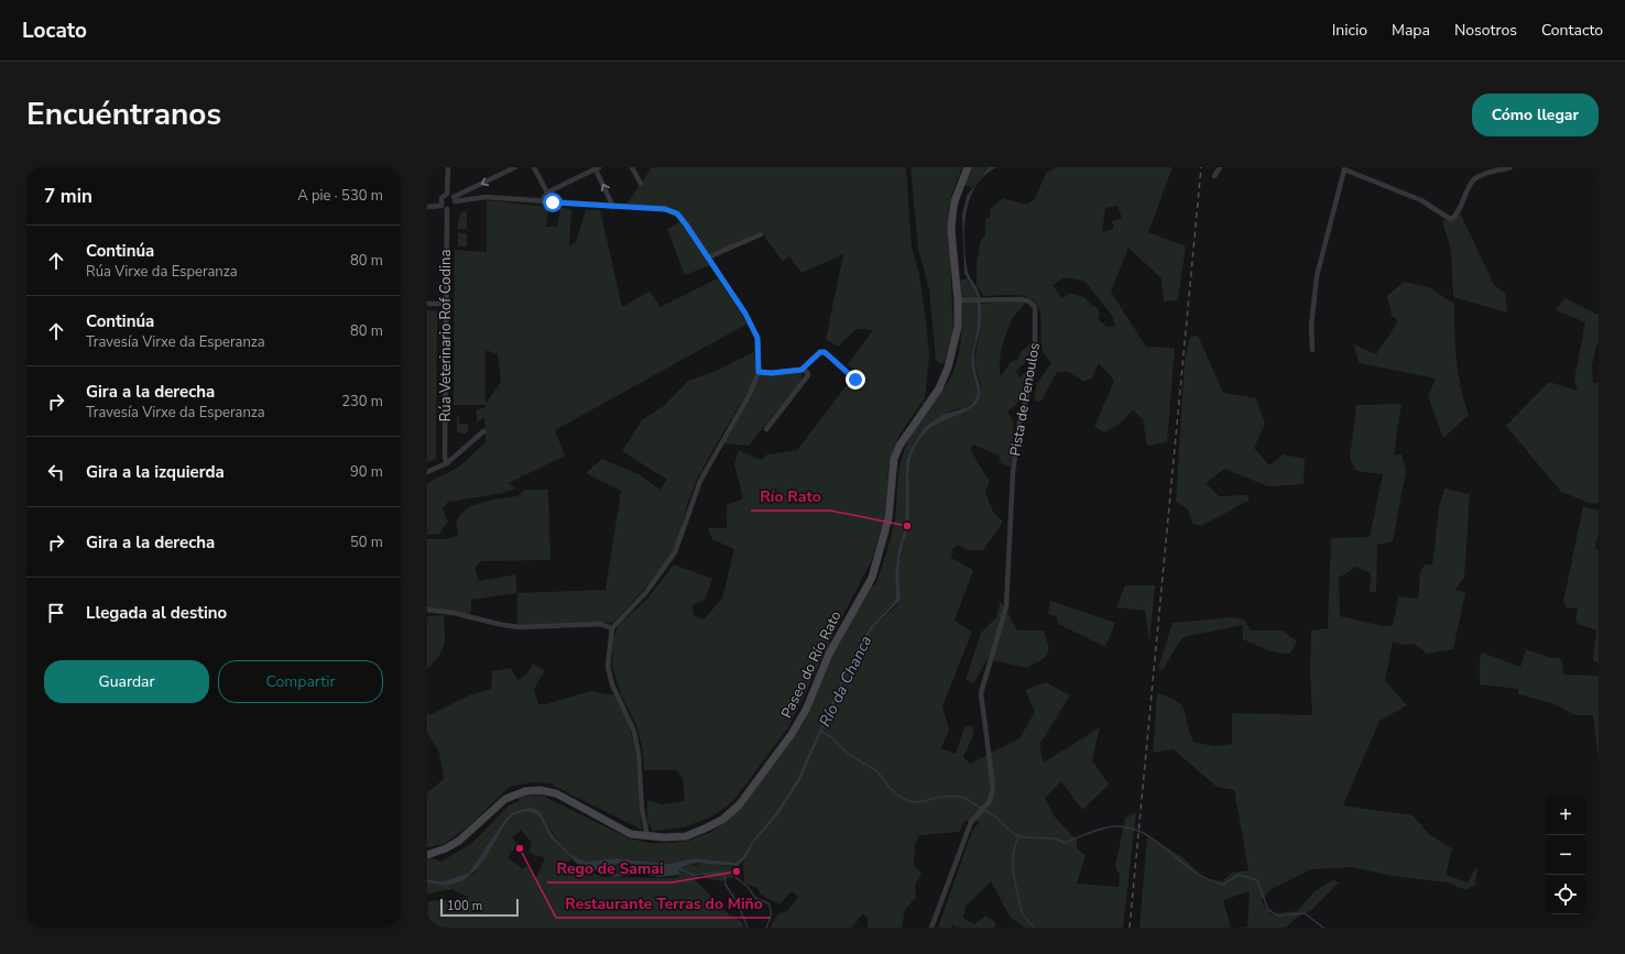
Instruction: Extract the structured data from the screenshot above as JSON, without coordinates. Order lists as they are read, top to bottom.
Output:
{
  "streets": {
    "street": ["Rúa Veterinario Rof Codina", "Pista de Penoulos", "Paseo do Río Rato"]
  },
  "crossings": [
    ["Pista de Penoulos", "Paseo do Río Rato"]
  ],
  "water": ["Río da Chanca"],
  "places": ["Río Rato", "Restaurante Terras do Miño", "Rego de Samai"],
  "scale_bar": "100 m",
  "page": {
    "header": "Locato",
    "nav": [
      "Inicio",
      "Mapa",
      "Nosotros",
      "Contacto"
    ],
    "title": "Encuéntranos",
    "buttons": [
      "Cómo llegar",
      ["Guardar", "Compartir"]
    ],
    "heading": ["7 min", "A pie · 530 m"],
    "list": [
      ["Continúa", "Rúa Virxe da Esperanza", "80 m"],
      ["Continúa", "Travesía Virxe da Esperanza", "80 m"],
      ["Gira a la derecha", "Travesía Virxe da Esperanza", "230 m"],
      ["Gira a la izquierda", "90 m"],
      ["Gira a la derecha", "50 m"],
      "Llegada al destino"
    ],
    "map_buttons": ["+", "−"],
    "scale": "100 m"
  }
}
